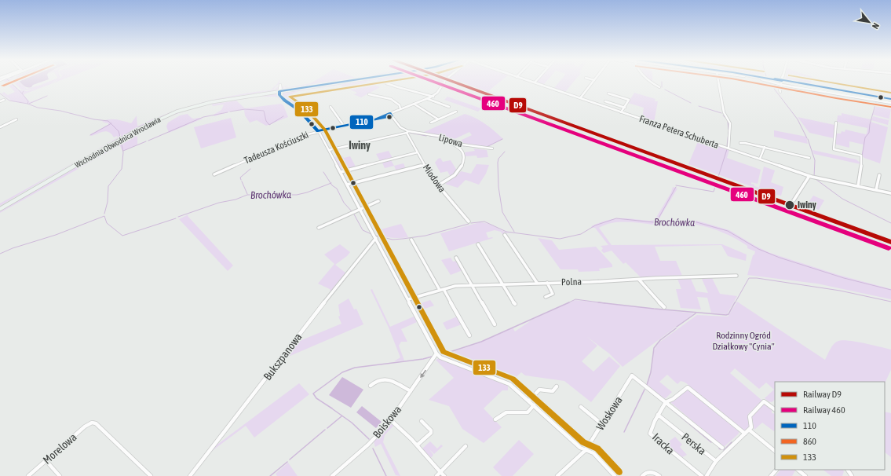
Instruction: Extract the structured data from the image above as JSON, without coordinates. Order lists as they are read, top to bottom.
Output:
{
  "streets": {
    "main road": ["Wschodnia Obwodnica Wrocławia"],
    "street": [
      "Franza Petera Schuberta",
      "Lipowa",
      "Tadeusza Kościuszki",
      "Miodowa",
      "Polna",
      "Bukszpanowa",
      "Woskowa",
      "Boiskowa",
      "Iracka",
      "Perska",
      "Morelowa"
    ]
  },
  "crossings": [
    ["Lipowa", "Miodowa"],
    ["Tadeusza Kościuszki", "Miodowa"],
    ["Woskowa", "Iracka"],
    ["Iracka", "Perska"]
  ],
  "districts": ["Iwiny"],
  "water": ["Brochówka"],
  "parks": ["Rodzinny Ogród Działkowy \"Cynia\""],
  "places": ["Iwiny"],
  "lines": [
    "rail line D9",
    "rail line 460",
    "transit line 110",
    "transit line 860",
    "transit line 133"
  ],
  "legend": [
    "Railway D9",
    "Railway 460",
    "110",
    "860",
    "133"
  ],
  "north": "bottom right"
}
